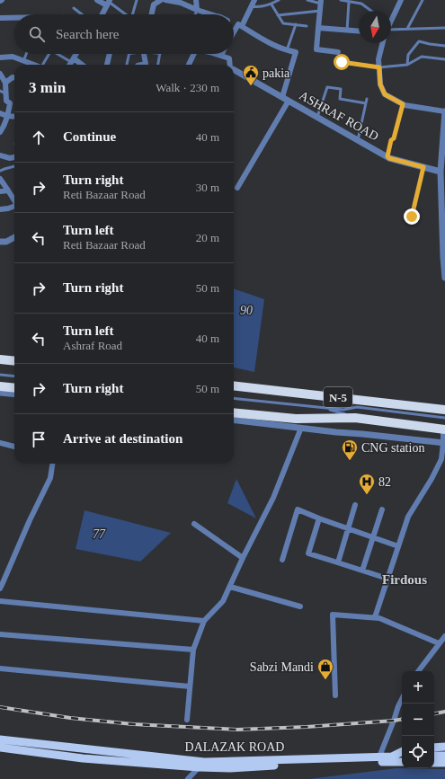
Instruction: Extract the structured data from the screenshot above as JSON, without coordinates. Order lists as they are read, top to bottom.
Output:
{
  "streets": {
    "highway": ["N-5"],
    "main road": ["DALAZAK ROAD"],
    "street": ["ASHRAF ROAD"]
  },
  "districts": ["Firdous"],
  "parks": ["90", "77"],
  "places": {
    "public building": ["pakia"],
    "fuel station": ["CNG station"],
    "hospital": ["82"],
    "shop": ["Sabzi Mandi"]
  },
  "north": "bottom",
  "page": {
    "search": "Search here",
    "heading": ["3 min", "Walk · 230 m"],
    "list": [
      ["Continue", "40 m"],
      ["Turn right", "Reti Bazaar Road", "30 m"],
      ["Turn left", "Reti Bazaar Road", "20 m"],
      ["Turn right", "50 m"],
      ["Turn left", "Ashraf Road", "40 m"],
      ["Turn right", "50 m"],
      "Arrive at destination"
    ],
    "map_buttons": ["+", "−"]
  }
}
